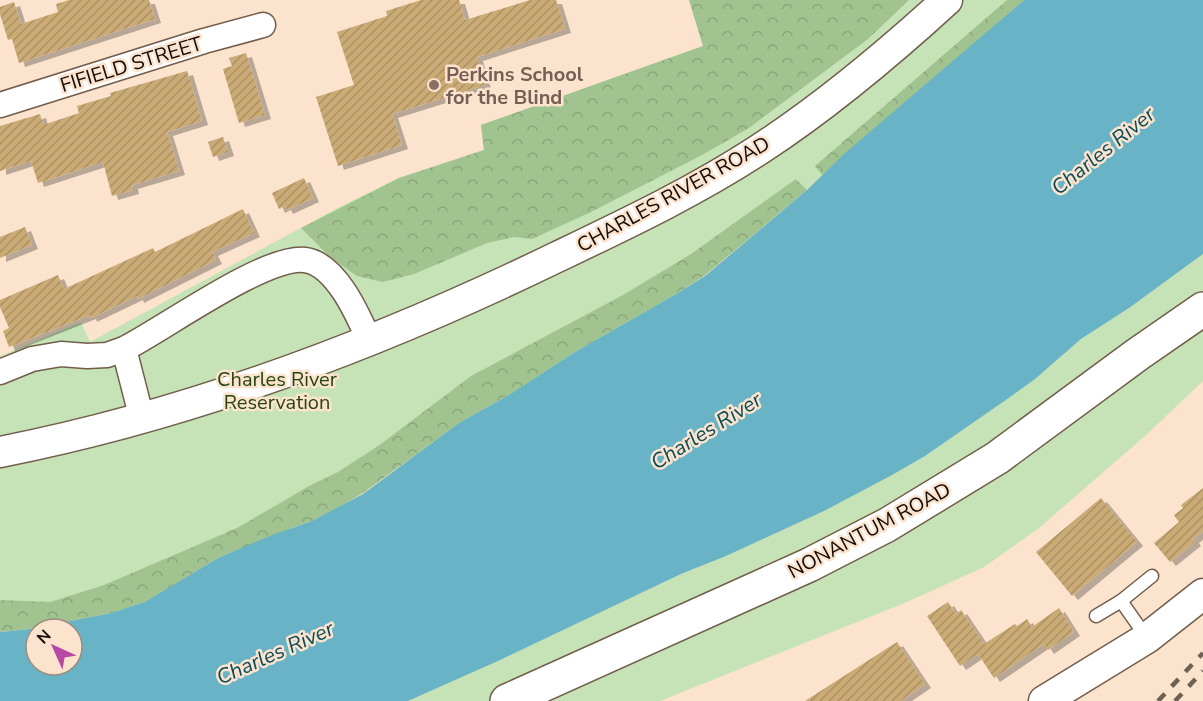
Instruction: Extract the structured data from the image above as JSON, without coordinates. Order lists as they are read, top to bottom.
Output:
{
  "streets": {
    "main road": ["NONANTUM ROAD"],
    "street": ["FIFIELD STREET", "CHARLES RIVER ROAD"]
  },
  "water": ["Charles River"],
  "parks": ["Charles River Reservation"],
  "places": ["Perkins School for the Blind"],
  "north": "top left"
}
